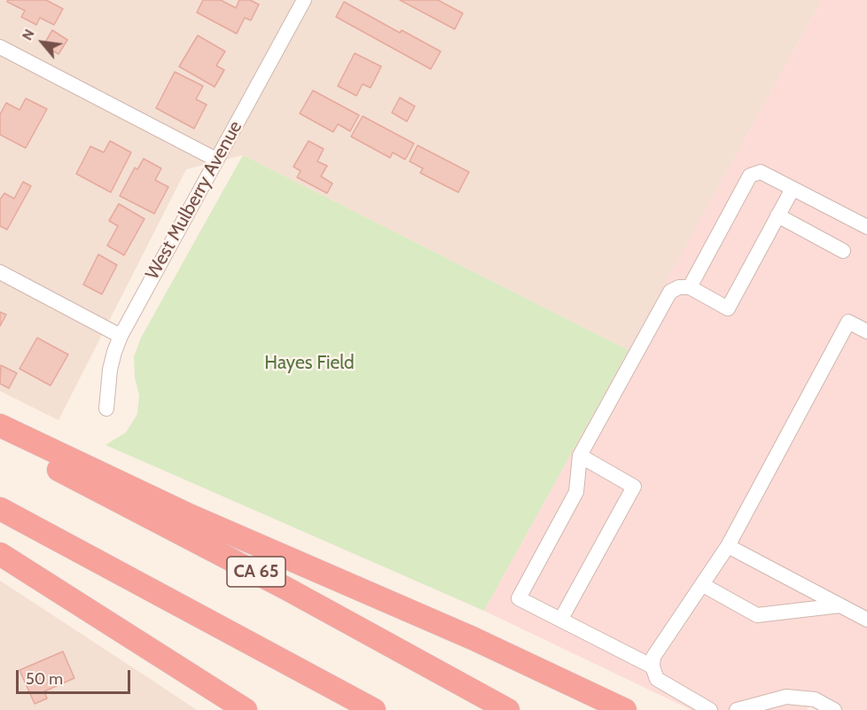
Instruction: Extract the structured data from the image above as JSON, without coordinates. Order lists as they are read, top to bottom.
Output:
{
  "streets": {
    "highway": ["CA 65"],
    "street": ["West Mulberry Avenue"]
  },
  "parks": ["Hayes Field"],
  "scale_bar": "50 m",
  "north": "top left"
}
